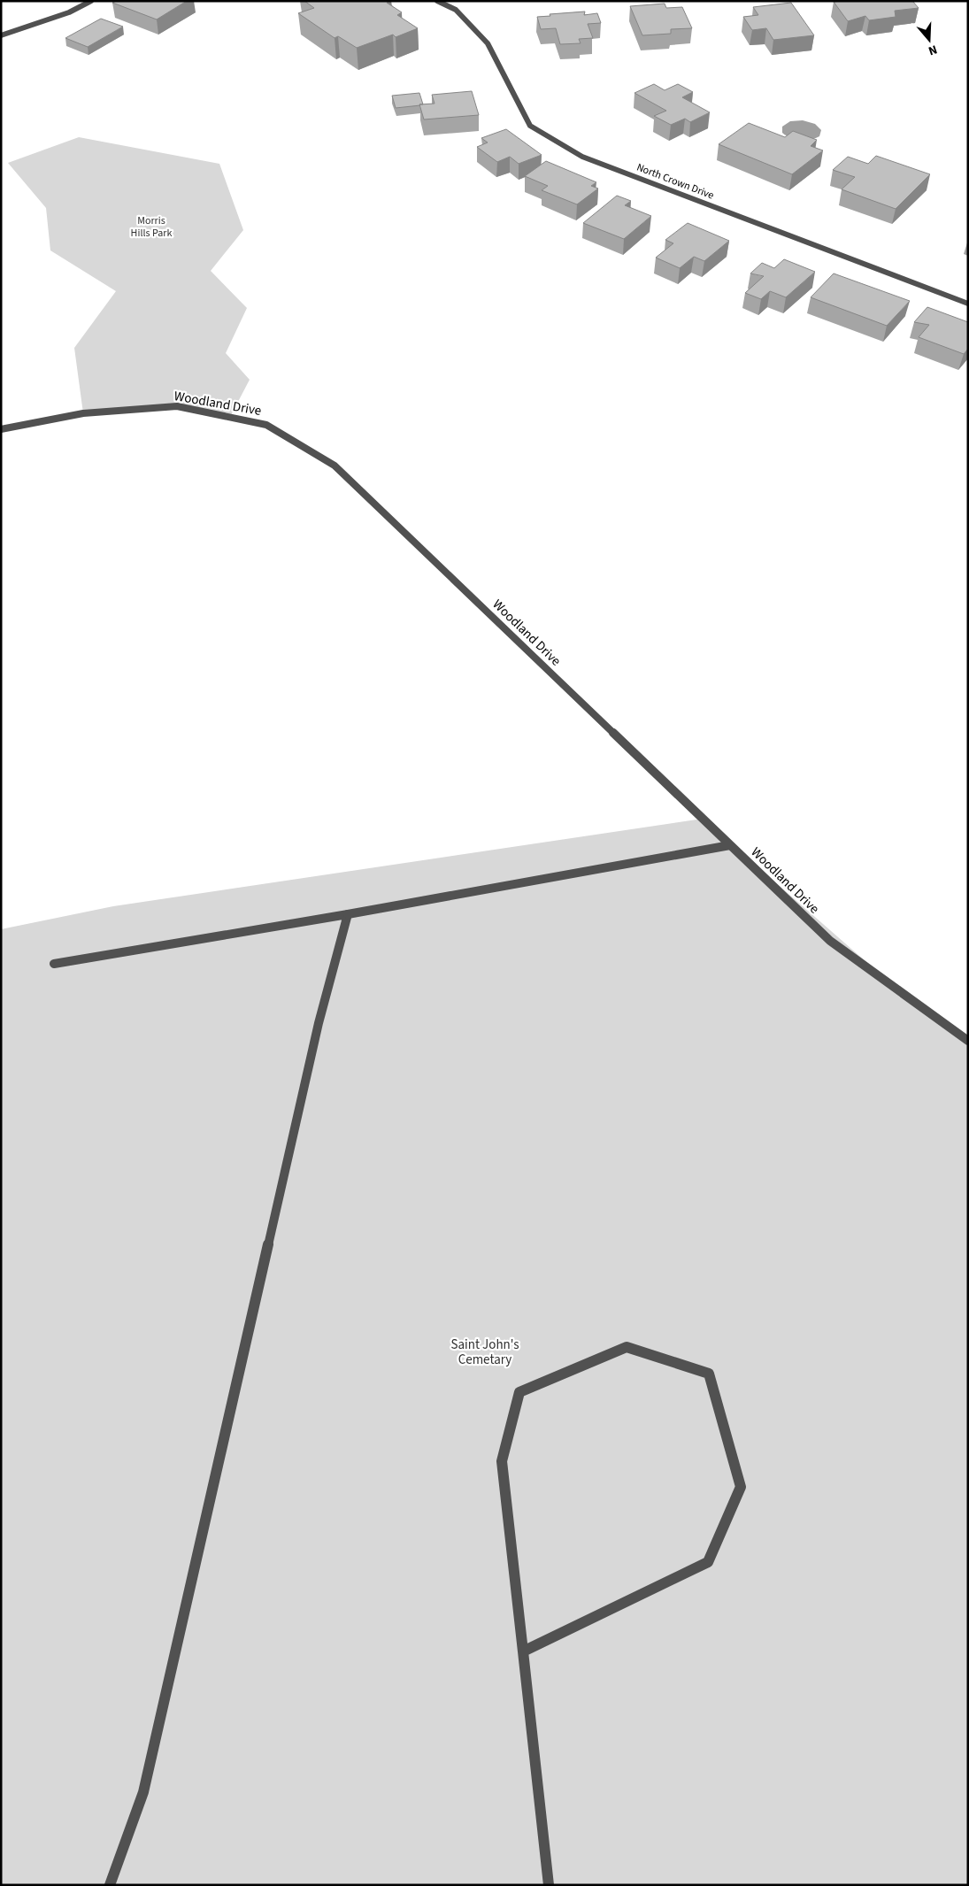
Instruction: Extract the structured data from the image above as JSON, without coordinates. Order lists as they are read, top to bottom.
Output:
{
  "streets": {
    "street": ["North Crown Drive", "Woodland Drive"]
  },
  "parks": ["Morris Hills Park", "Saint John's Cemetary"],
  "north": "bottom"
}
